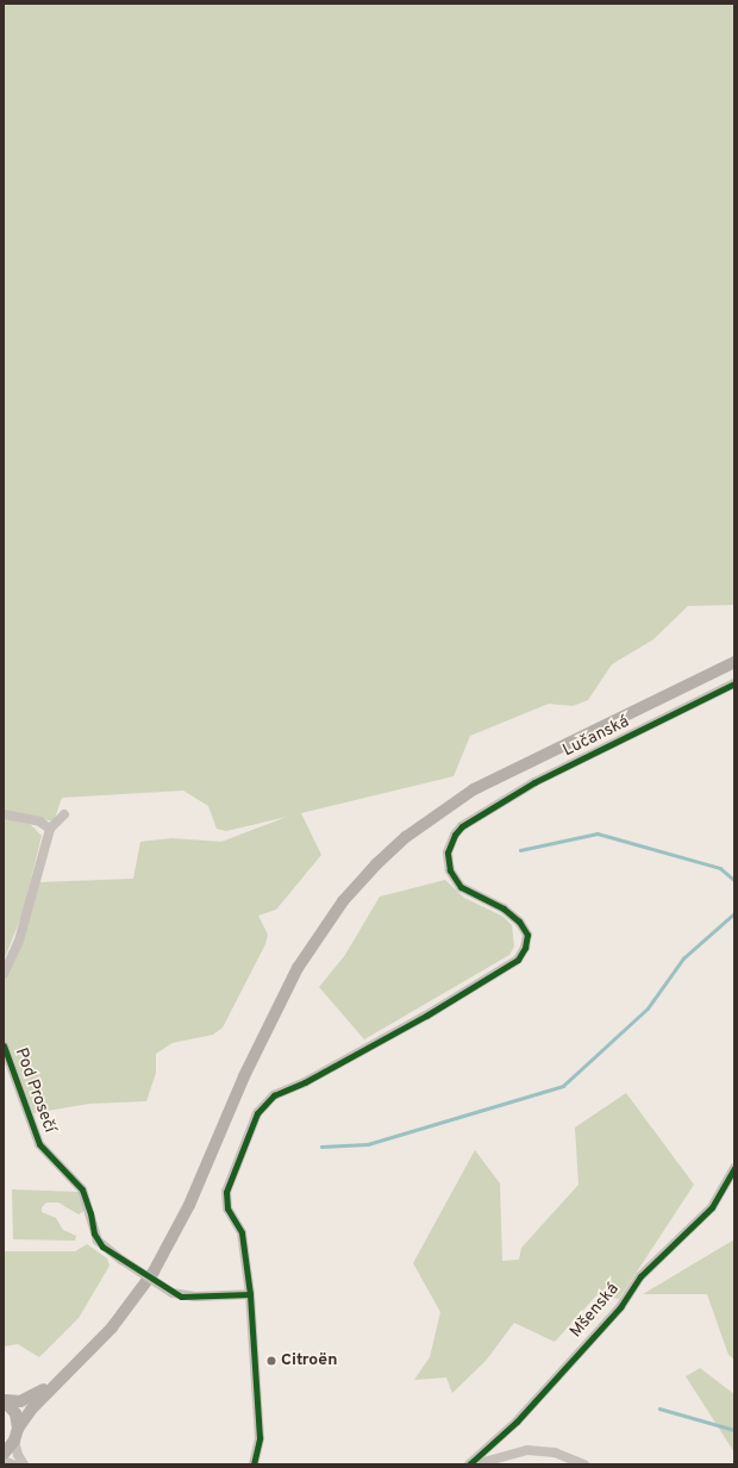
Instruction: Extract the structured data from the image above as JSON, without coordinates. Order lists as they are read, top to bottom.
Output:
{
  "streets": {
    "street": ["Lučanská", "Pod Prosečí", "Mšenská"]
  },
  "crossings": [
    ["Lučanská", "Pod Prosečí"]
  ],
  "places": ["Citroën"]
}
